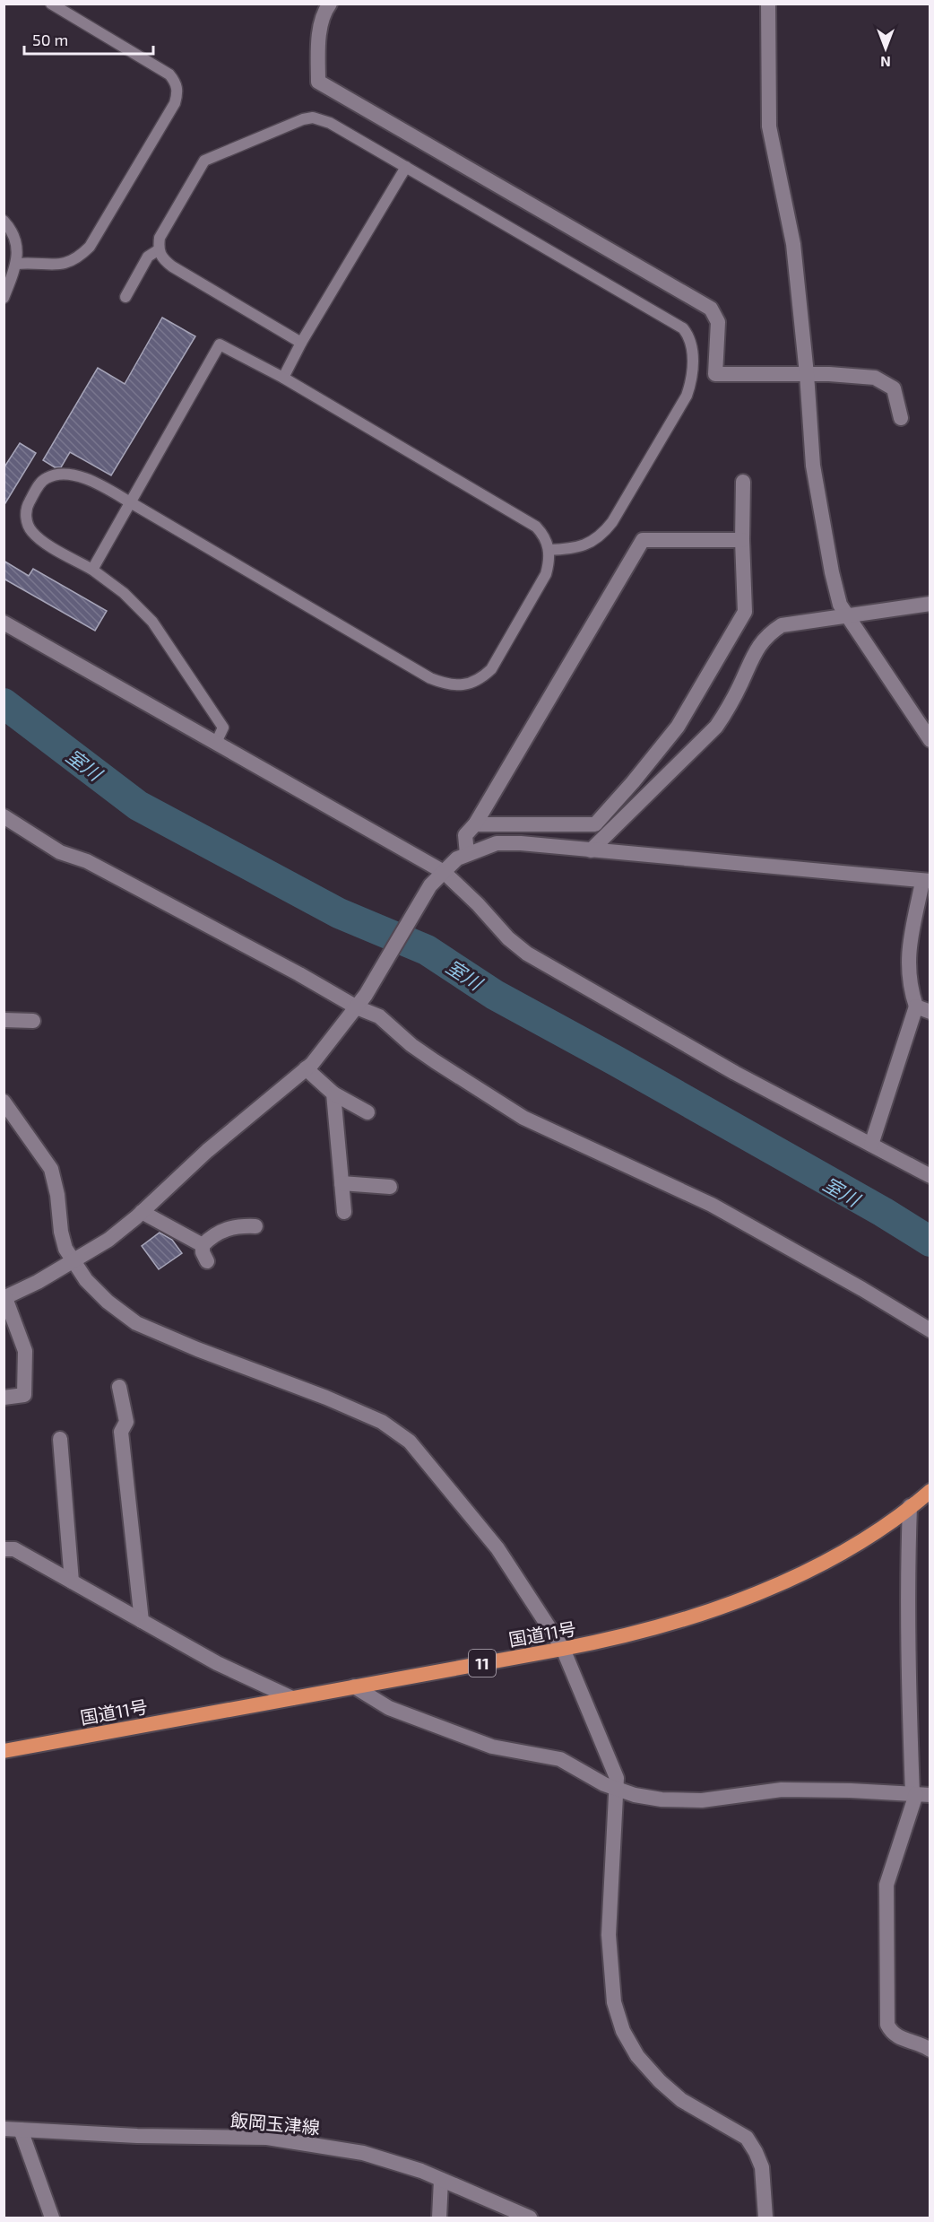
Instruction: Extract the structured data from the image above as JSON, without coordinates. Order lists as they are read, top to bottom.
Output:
{
  "streets": {
    "highway": ["国道11号", "11"],
    "street": ["飯岡玉津線"]
  },
  "water": ["室川"],
  "scale_bar": "50 m",
  "north": "bottom"
}
